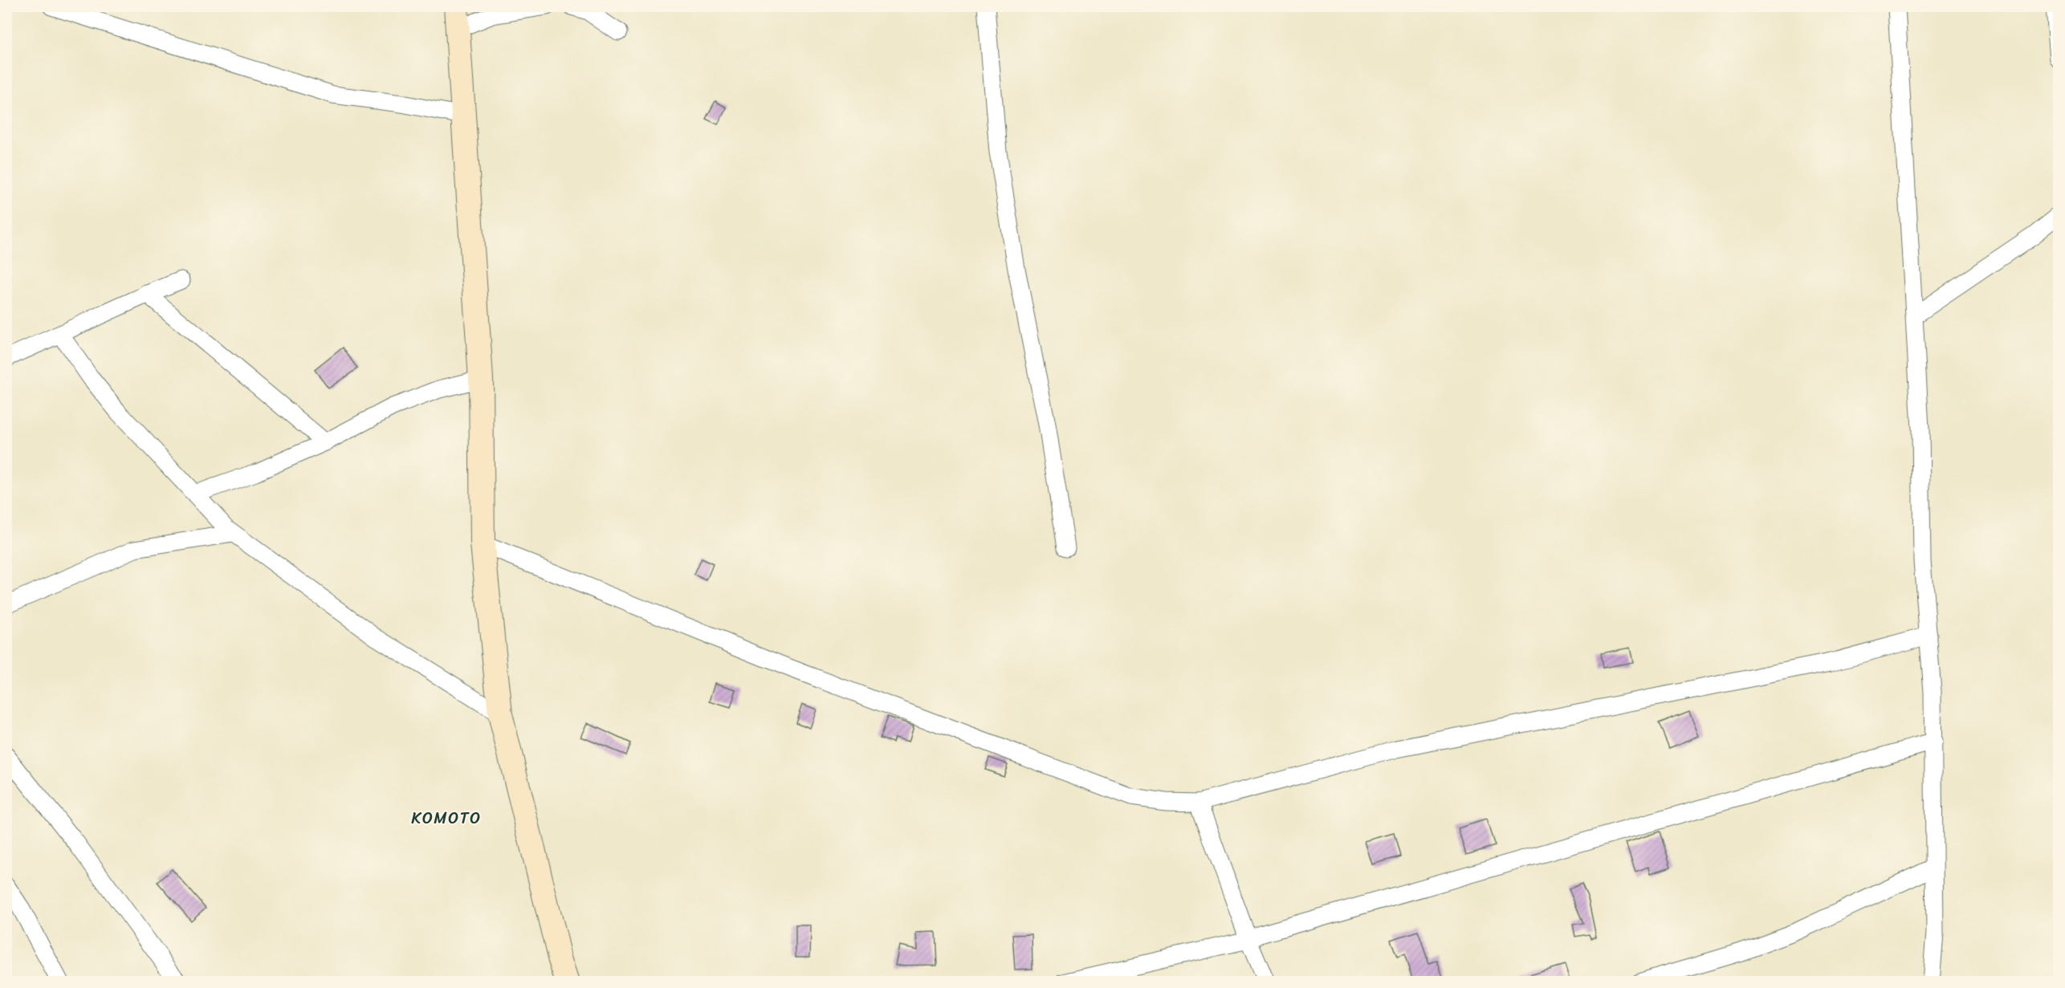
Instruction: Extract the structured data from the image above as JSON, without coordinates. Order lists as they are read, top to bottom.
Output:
{
  "districts": ["KOMOTO"]
}
